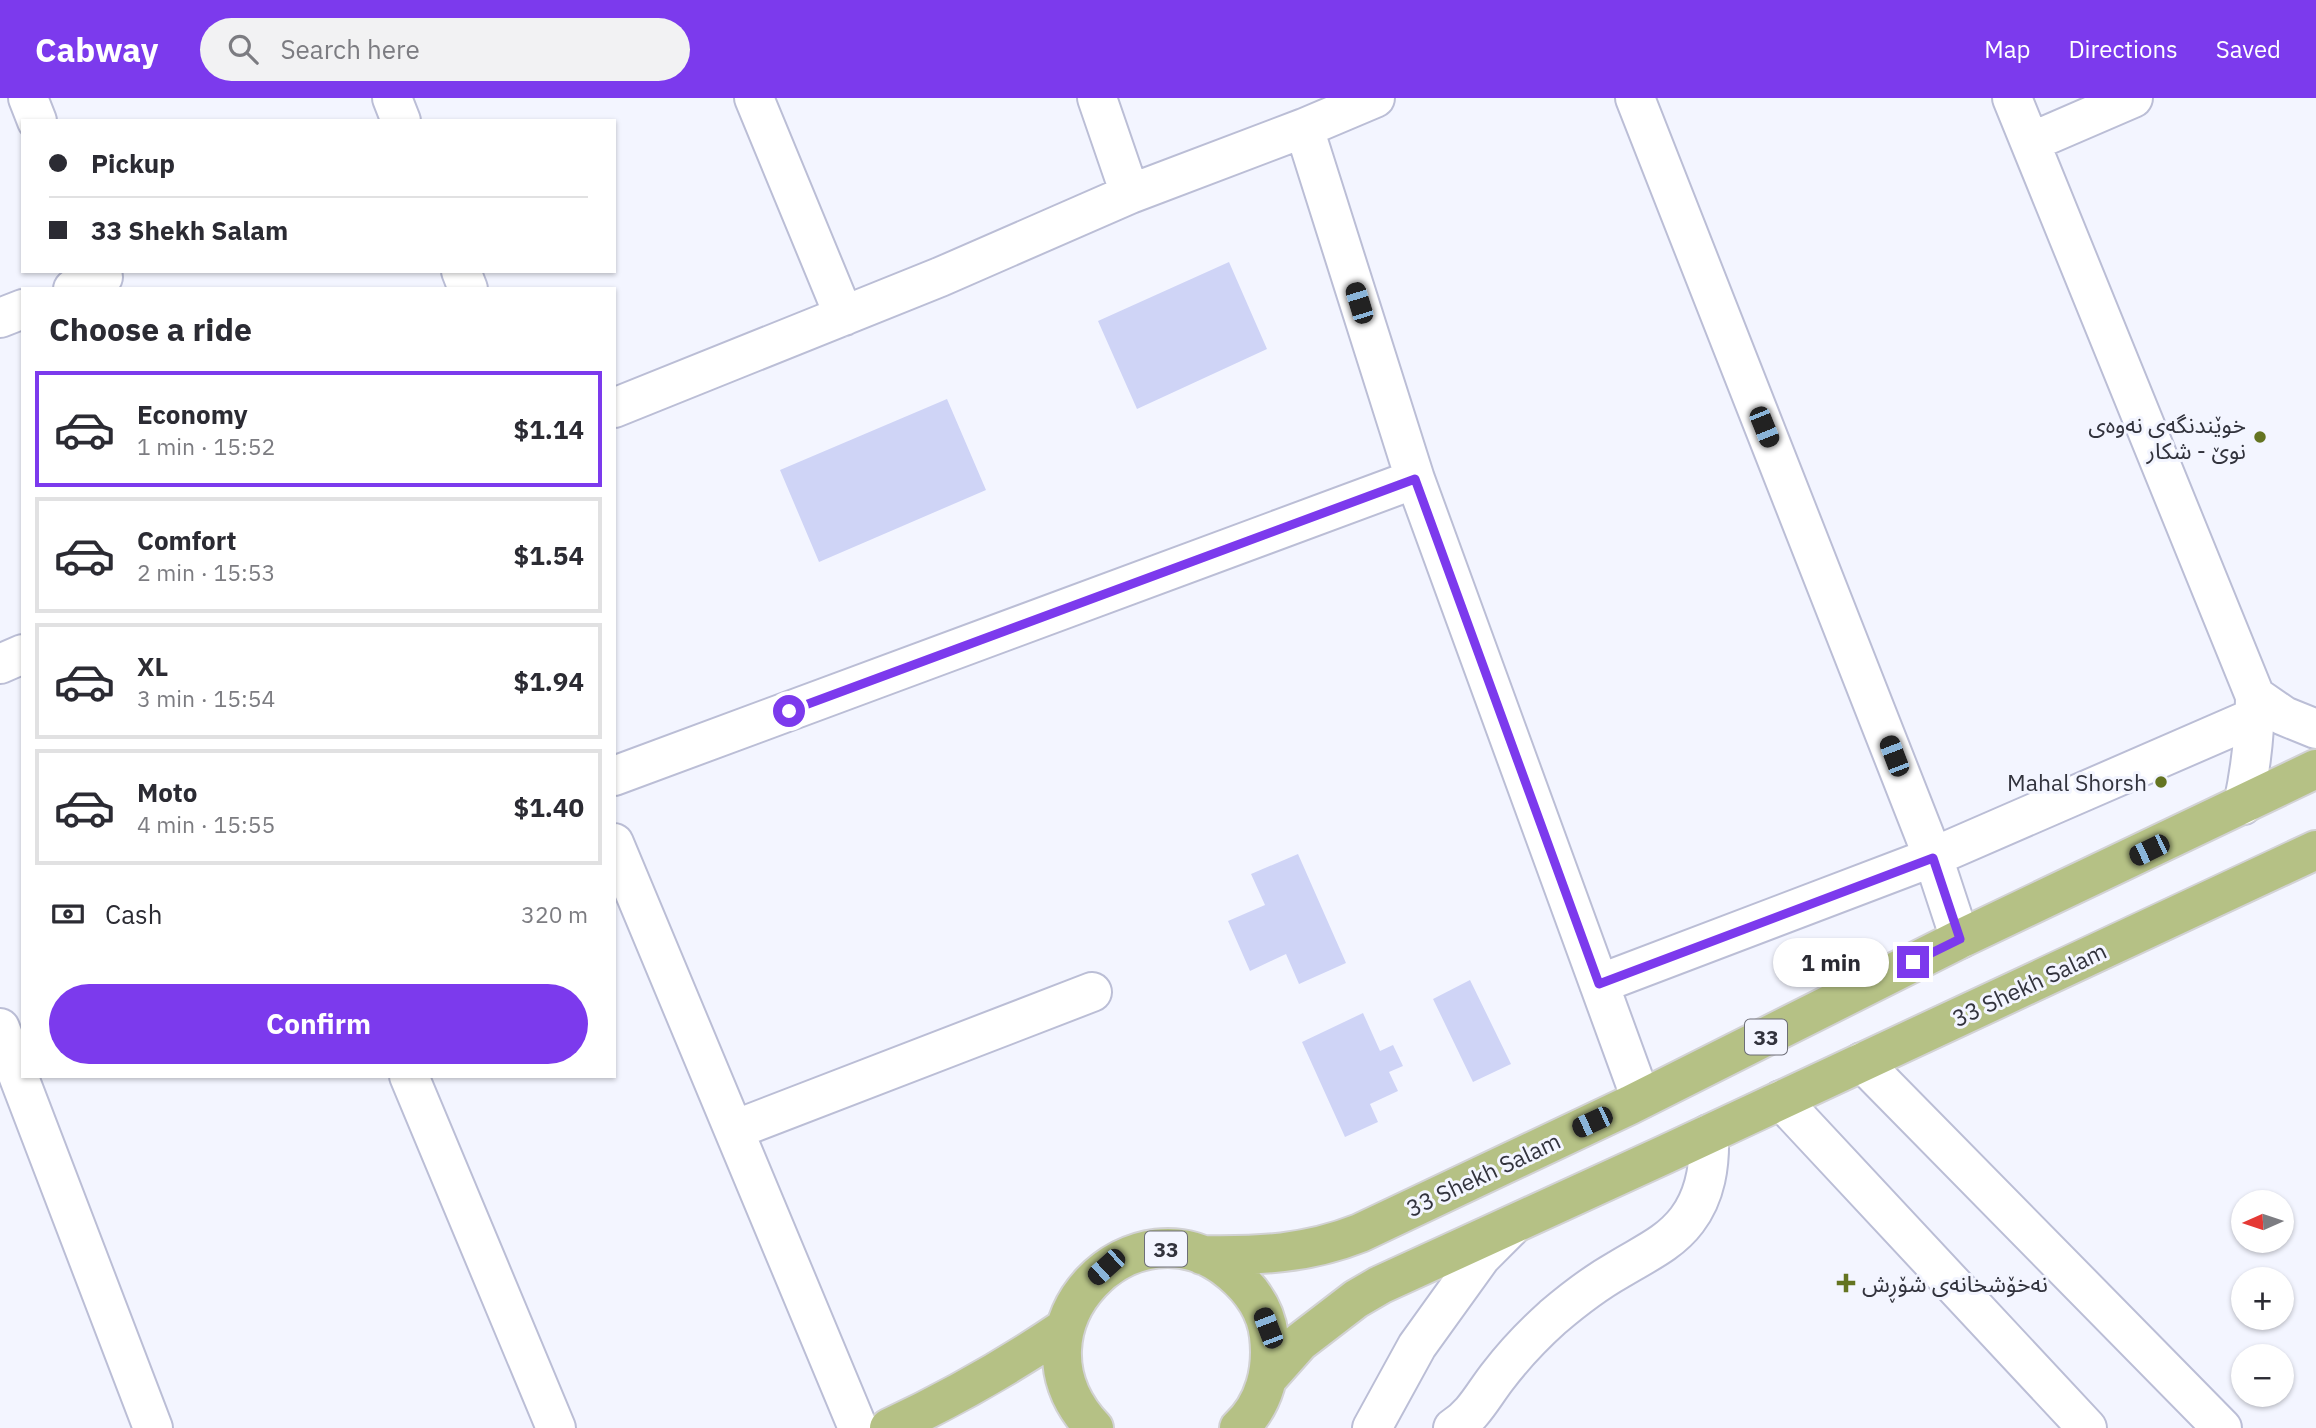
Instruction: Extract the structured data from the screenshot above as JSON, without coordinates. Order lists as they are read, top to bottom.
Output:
{
  "streets": {
    "main road": ["33 Shekh Salam", "33"]
  },
  "places": {
    "other": ["خوێندنگەی نەوەی نوێ - شکار", "Mahal Shorsh"],
    "health": ["نەخۆشخانەی شۆڕش"]
  },
  "north": "left",
  "page": {
    "header": "Cabway",
    "search": "Search here",
    "nav": ["Map", "Directions", "Saved"],
    "banner": ["Pickup", "33 Shekh Salam"],
    "heading": "Choose a ride",
    "list": [
      {
        "name": "Economy",
        "note": "1 min · 15:52",
        "value": "$1.14"
      },
      {
        "name": "Comfort",
        "note": "2 min · 15:53",
        "value": "$1.54"
      },
      {
        "name": "XL",
        "note": "3 min · 15:54",
        "value": "$1.94"
      },
      {
        "name": "Moto",
        "note": "4 min · 15:55",
        "value": "$1.40"
      }
    ],
    "pay": ["Cash", "320 m"],
    "bubble": "1 min",
    "buttons": "Confirm",
    "map_buttons": ["+", "−"]
  }
}
